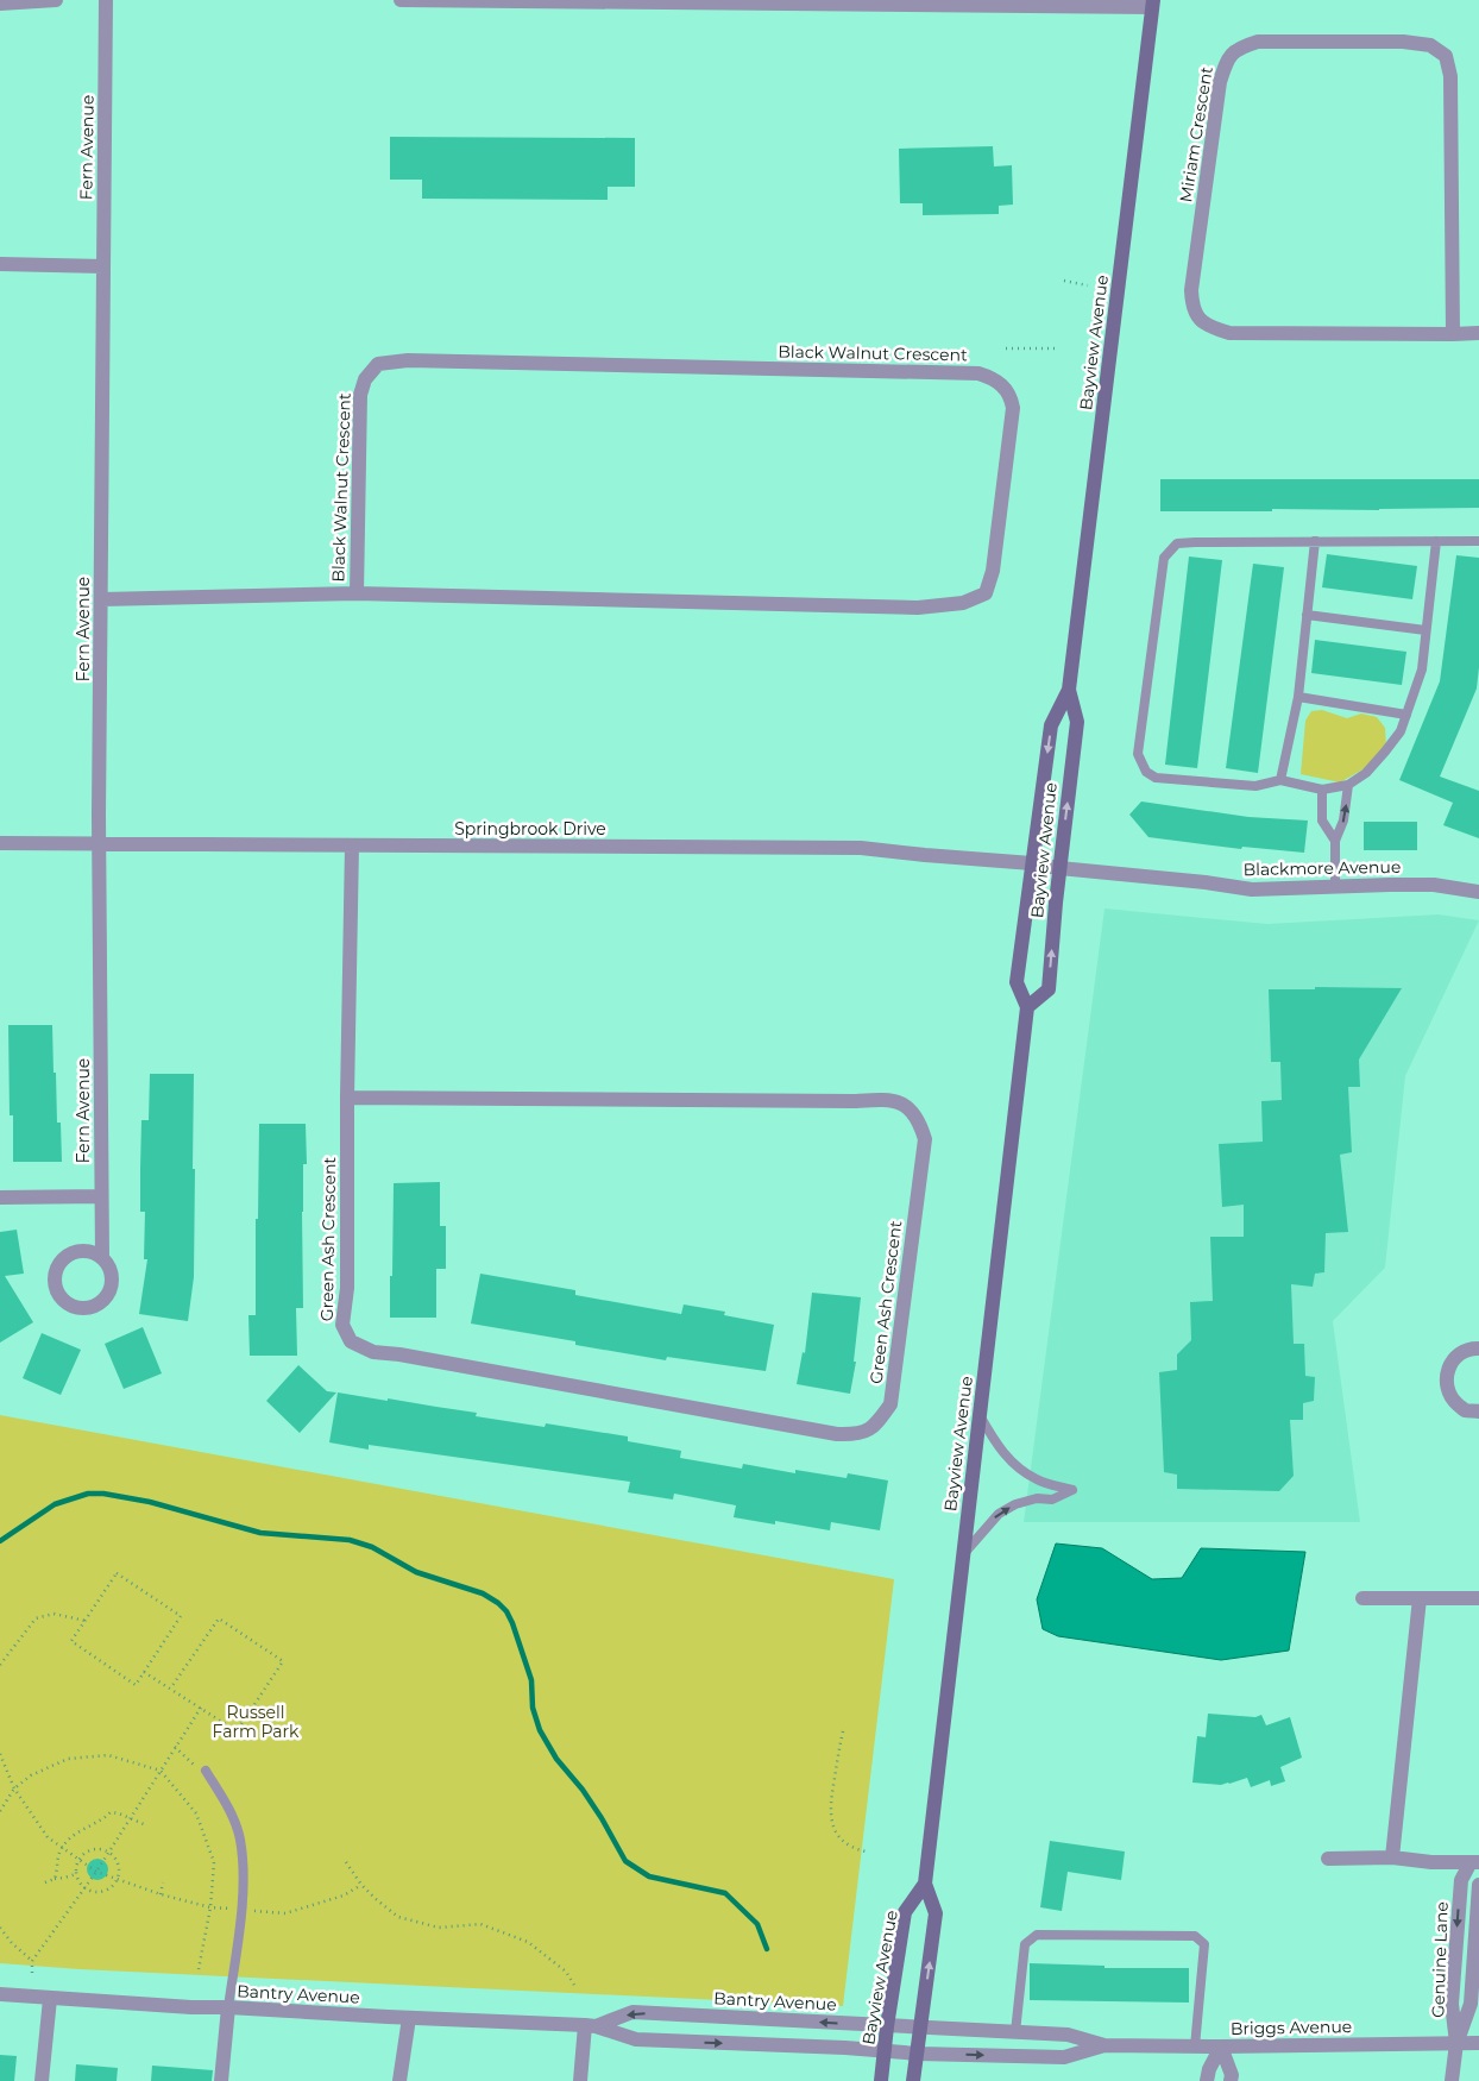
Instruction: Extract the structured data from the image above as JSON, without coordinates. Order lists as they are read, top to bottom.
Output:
{
  "streets": {
    "main road": ["Bayview Avenue"],
    "street": [
      "Miriam Crescent",
      "Fern Avenue",
      "Black Walnut Crescent",
      "Springbrook Drive",
      "Blackmore Avenue",
      "Green Ash Crescent",
      "Genuine Lane",
      "Bantry Avenue",
      "Briggs Avenue"
    ]
  },
  "crossings": [
    ["Fern Avenue", "Black Walnut Crescent"],
    ["Fern Avenue", "Springbrook Drive"],
    ["Bayview Avenue", "Springbrook Drive"],
    ["Bayview Avenue", "Blackmore Avenue"],
    ["Bayview Avenue", "Bantry Avenue"],
    ["Bayview Avenue", "Briggs Avenue"],
    ["Springbrook Drive", "Blackmore Avenue"],
    ["Springbrook Drive", "Green Ash Crescent"],
    ["Genuine Lane", "Briggs Avenue"],
    ["Bantry Avenue", "Briggs Avenue"]
  ],
  "parks": ["Russell Farm Park"]
}
